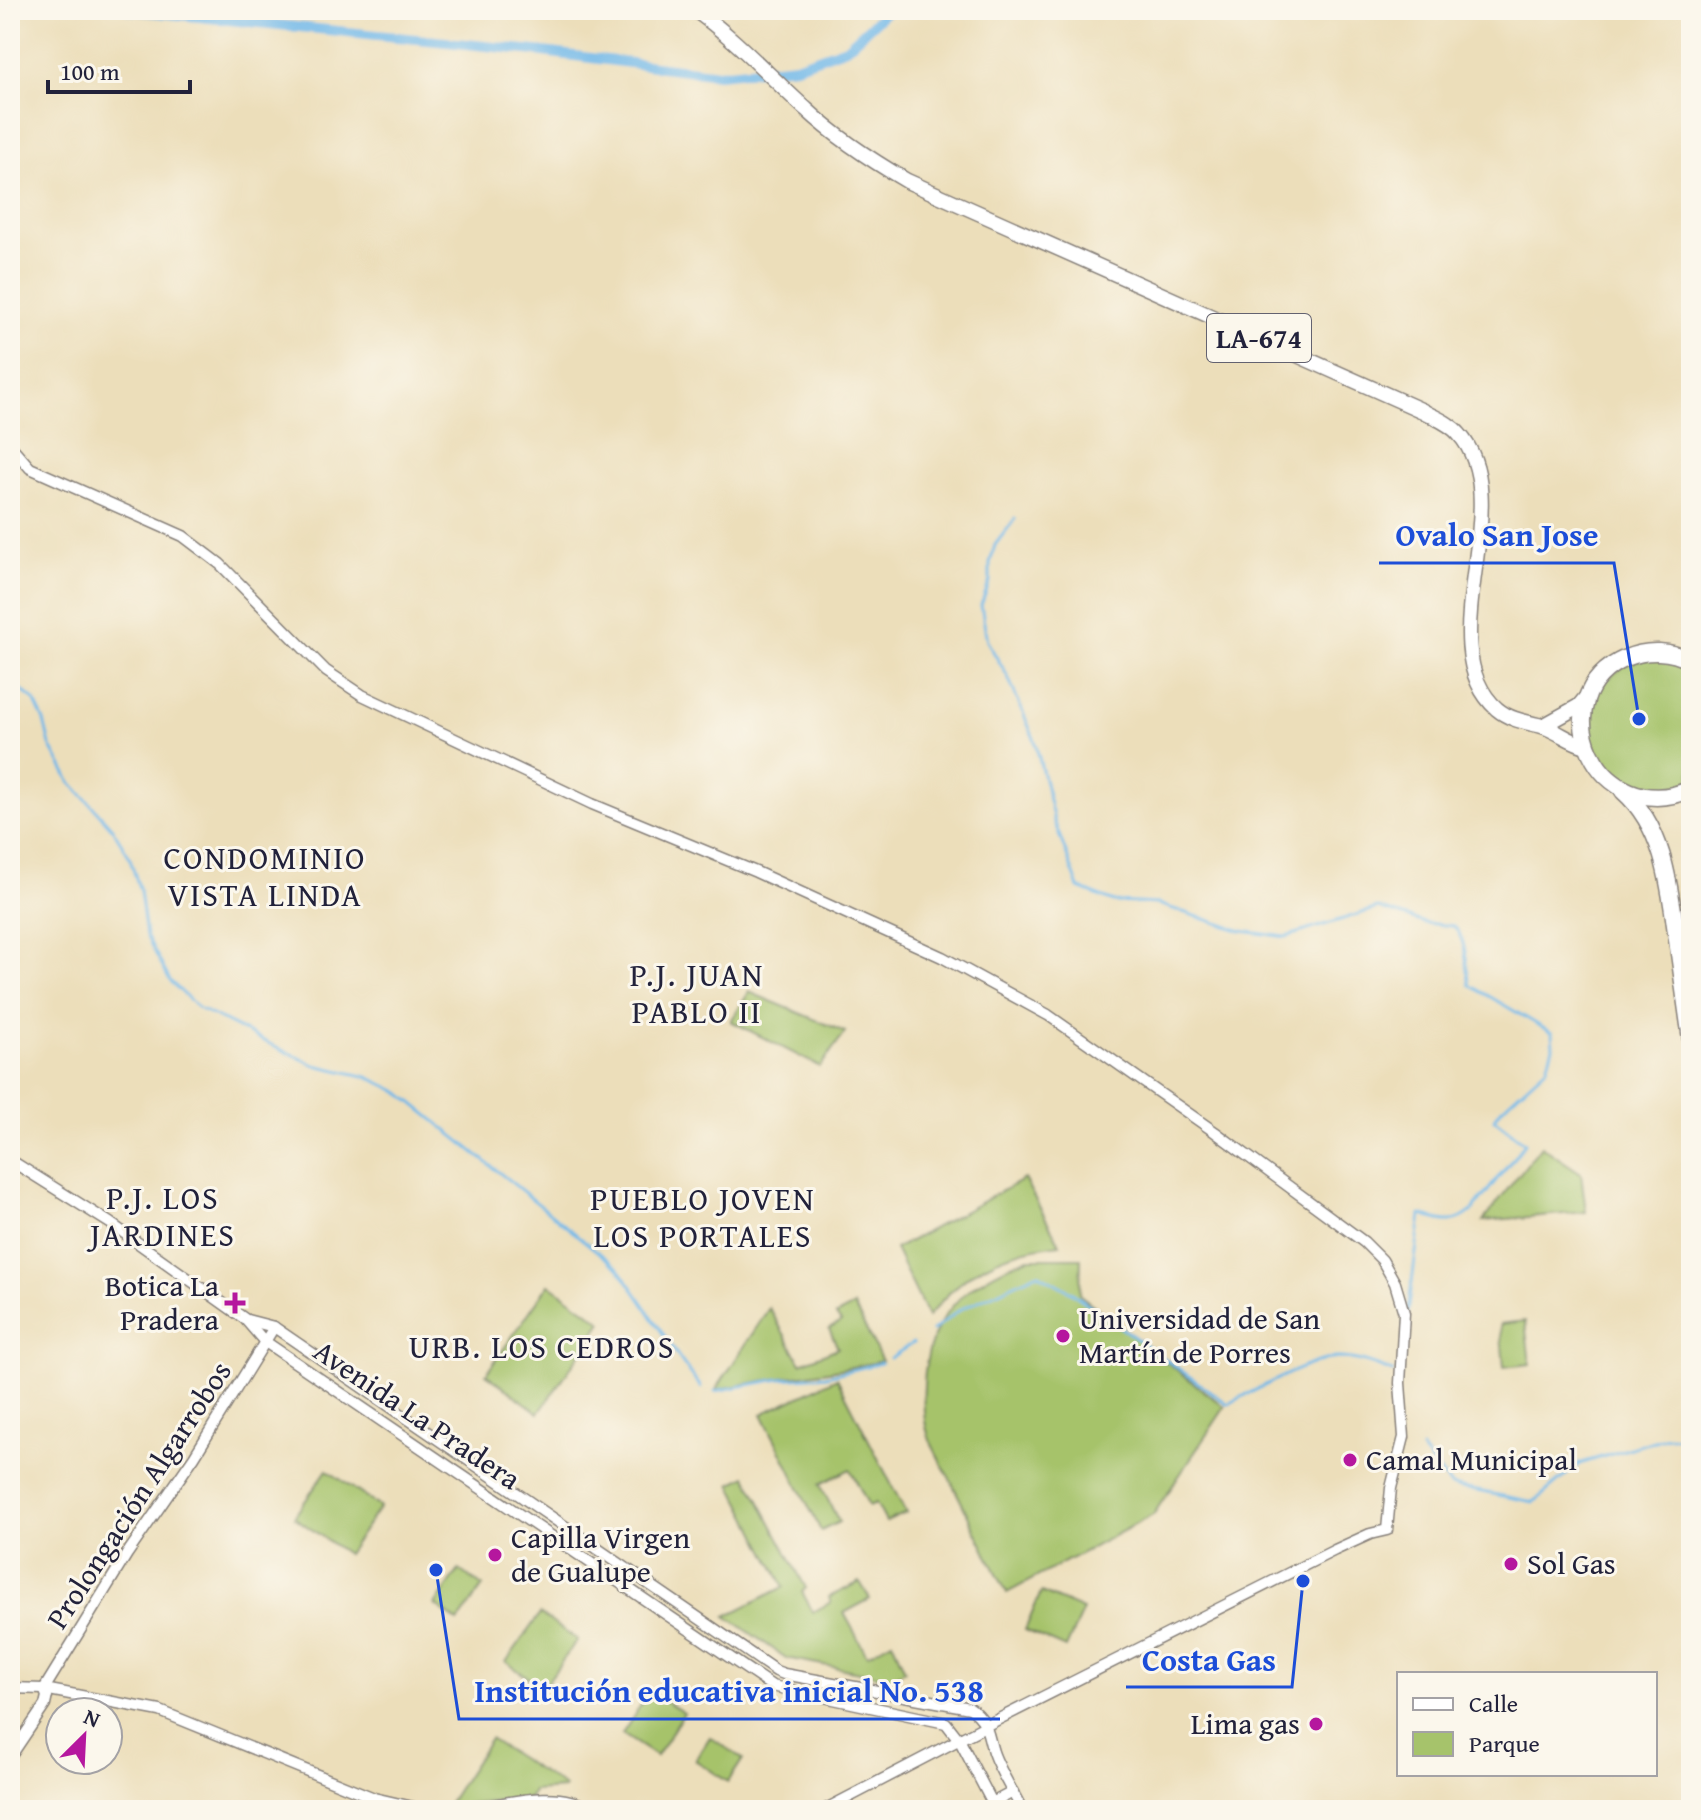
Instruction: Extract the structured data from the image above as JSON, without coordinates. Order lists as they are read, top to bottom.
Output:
{
  "streets": {
    "main road": ["LA-674"],
    "street": ["Avenida La Pradera", "Prolongación Algarrobos"]
  },
  "crossings": [
    ["Avenida La Pradera", "Prolongación Algarrobos"]
  ],
  "districts": [
    "CONDOMINIO VISTA LINDA",
    "P.J. JUAN PABLO II",
    "P.J. LOS JARDINES",
    "PUEBLO JOVEN LOS PORTALES",
    "URB. LOS CEDROS"
  ],
  "places": {
    "other": [
      "Ovalo San Jose",
      "Universidad de San Martín de Porres",
      "Camal Municipal",
      "Capilla Virgen de Gualupe",
      "Sol Gas",
      "Institución educativa inicial No. 538",
      "Costa Gas",
      "Lima gas"
    ],
    "health": ["Botica La Pradera"]
  },
  "legend": ["Calle", "Parque"],
  "scale_bar": "100 m",
  "north": "top right"
}
